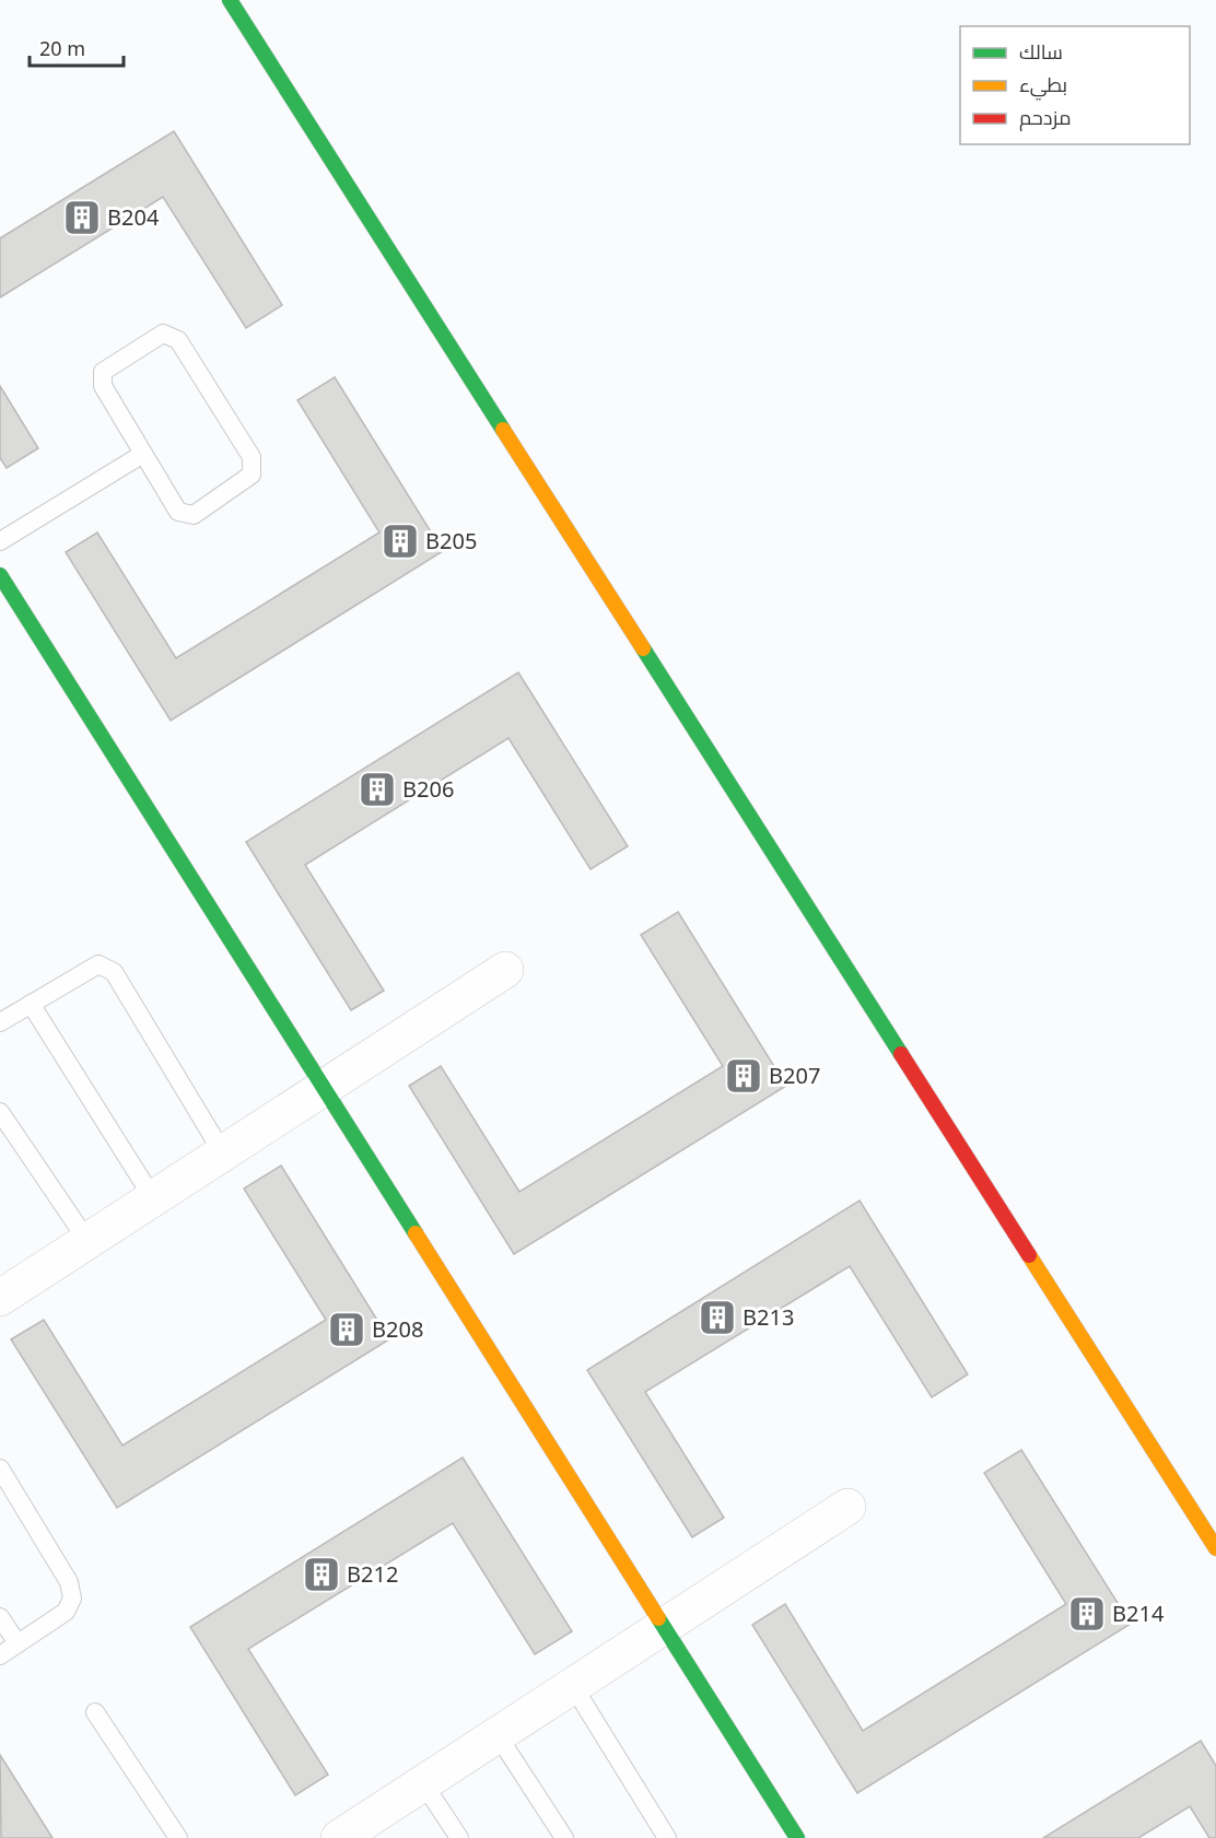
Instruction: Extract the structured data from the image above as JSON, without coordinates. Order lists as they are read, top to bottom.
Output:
{
  "places": {
    "building": [
      "B204",
      "B205",
      "B206",
      "B207",
      "B213",
      "B208",
      "B212",
      "B214"
    ]
  },
  "legend": ["سالك", "بطيء", "مزدحم"],
  "scale_bar": "20 m"
}
